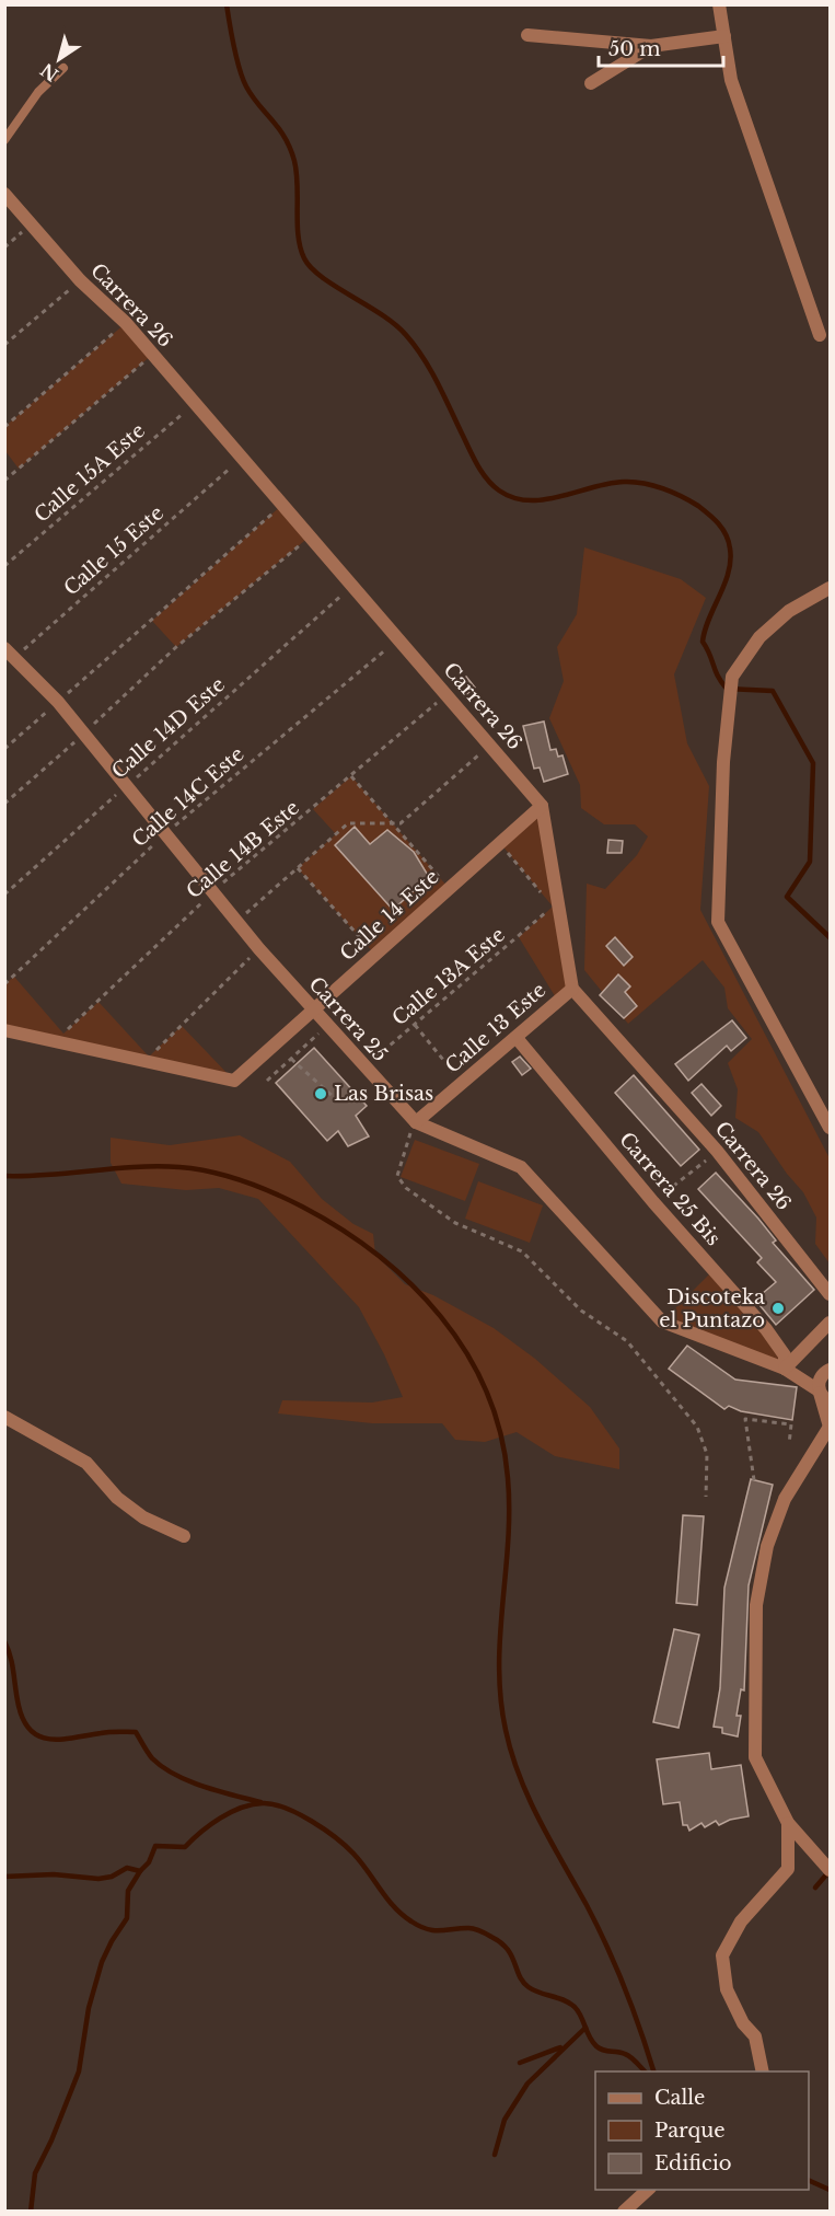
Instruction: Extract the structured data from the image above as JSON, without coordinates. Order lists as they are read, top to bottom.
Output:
{
  "streets": {
    "street": [
      "Carrera 26",
      "Calle 14 Este",
      "Carrera 25",
      "Calle 13 Este",
      "Carrera 25 Bis"
    ],
    "path": [
      "Calle 15A Este",
      "Calle 15 Este",
      "Calle 14D Este",
      "Calle 14C Este",
      "Calle 14B Este",
      "Calle 13A Este"
    ]
  },
  "crossings": [
    ["Carrera 26", "Calle 15A Este"],
    ["Carrera 26", "Calle 15 Este"],
    ["Carrera 26", "Calle 14D Este"],
    ["Carrera 26", "Calle 14C Este"],
    ["Carrera 26", "Calle 14B Este"],
    ["Carrera 26", "Calle 14 Este"],
    ["Carrera 26", "Calle 13 Este"],
    ["Calle 15 Este", "Carrera 25"],
    ["Calle 14D Este", "Carrera 25"],
    ["Calle 14C Este", "Carrera 25"],
    ["Calle 14B Este", "Carrera 25"],
    ["Calle 14 Este", "Carrera 25"],
    ["Calle 13A Este", "Carrera 25"],
    ["Carrera 25", "Calle 13 Este"],
    ["Carrera 25", "Carrera 25 Bis"],
    ["Calle 13 Este", "Carrera 25 Bis"]
  ],
  "places": ["Las Brisas", "Discoteka el Puntazo"],
  "legend": ["Calle", "Parque", "Edificio"],
  "scale_bar": "50 m",
  "north": "bottom left"
}
